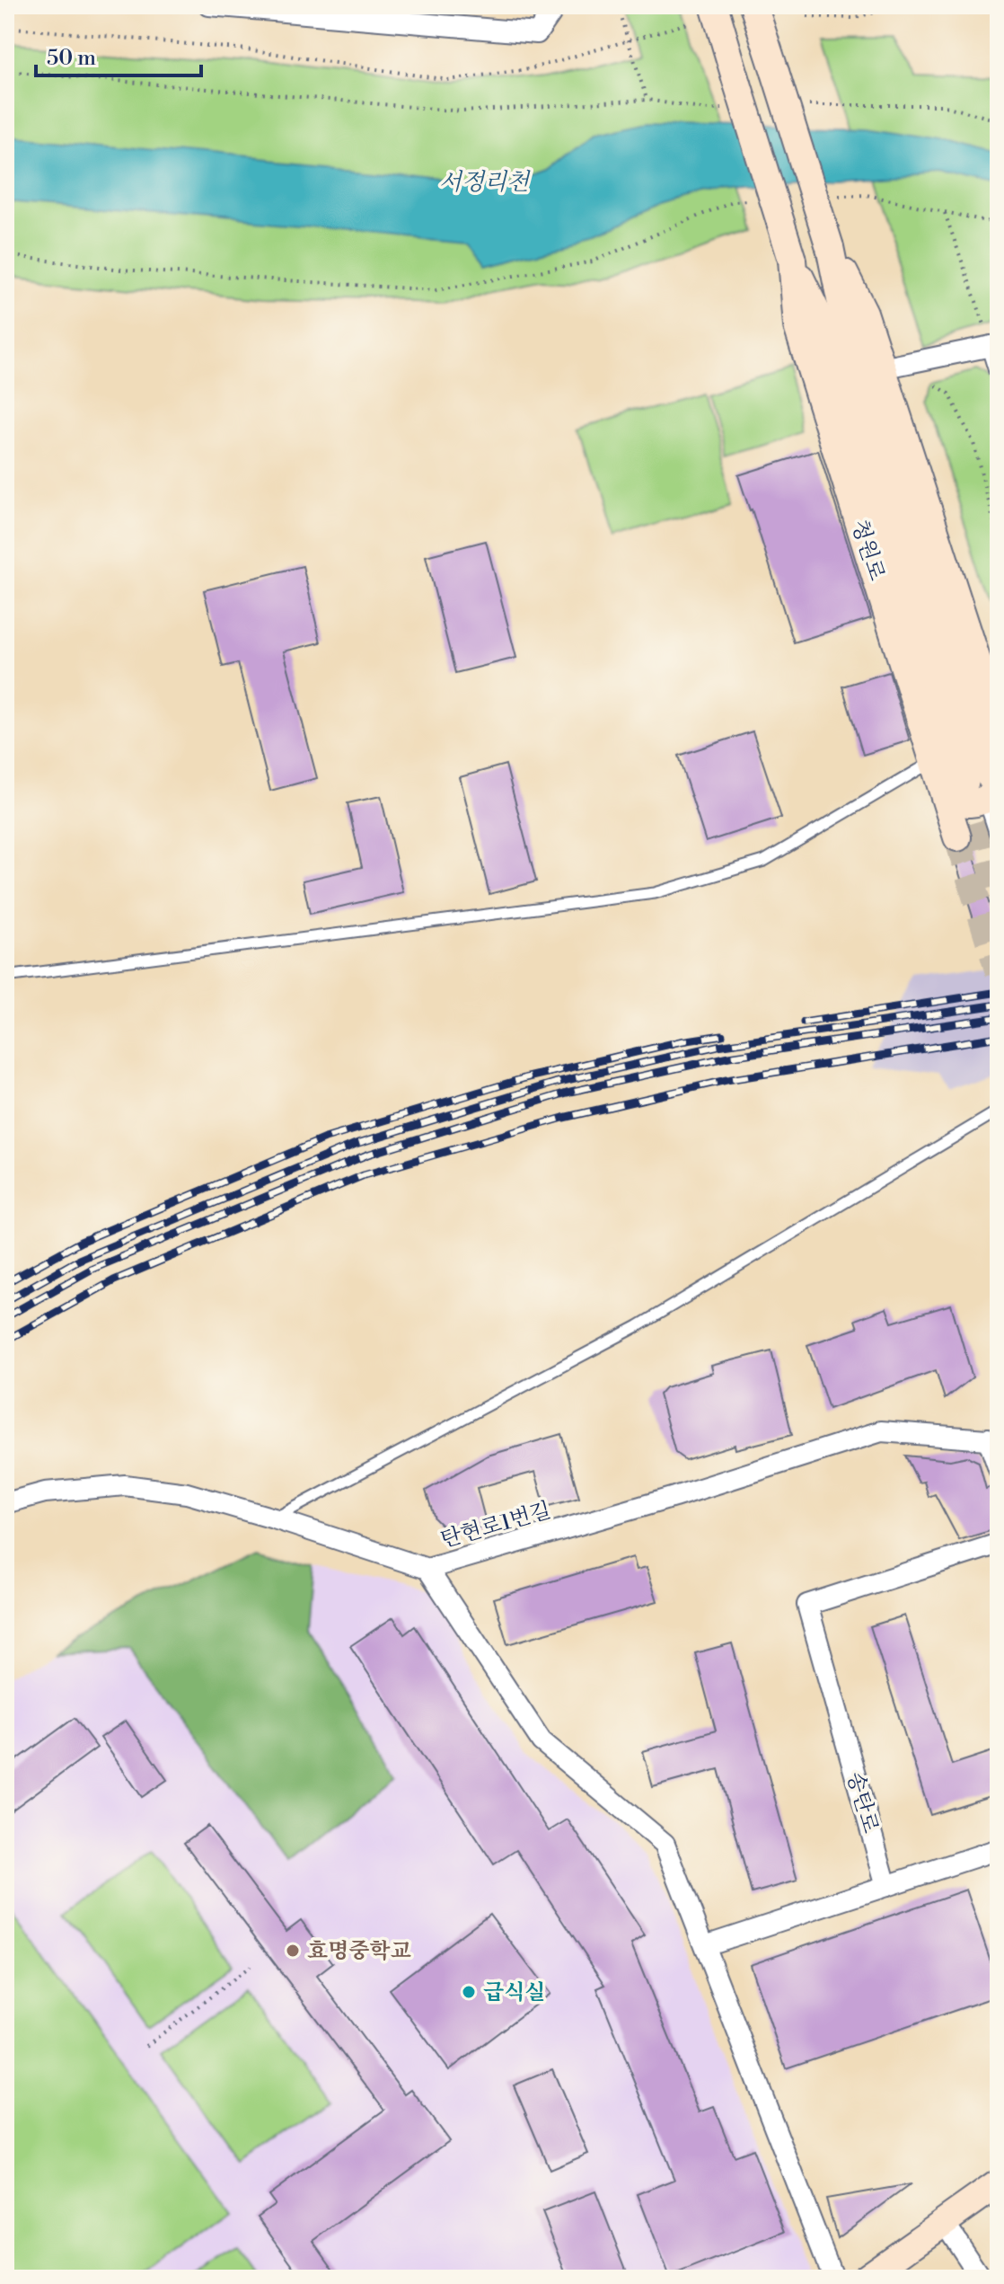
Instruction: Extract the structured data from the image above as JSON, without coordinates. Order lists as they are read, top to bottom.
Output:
{
  "streets": {
    "main road": ["청원로"],
    "street": ["탄현로1번길", "송탄로"]
  },
  "water": ["서정리천"],
  "places": ["효명중학교", "급식실"],
  "scale_bar": "50 m"
}
